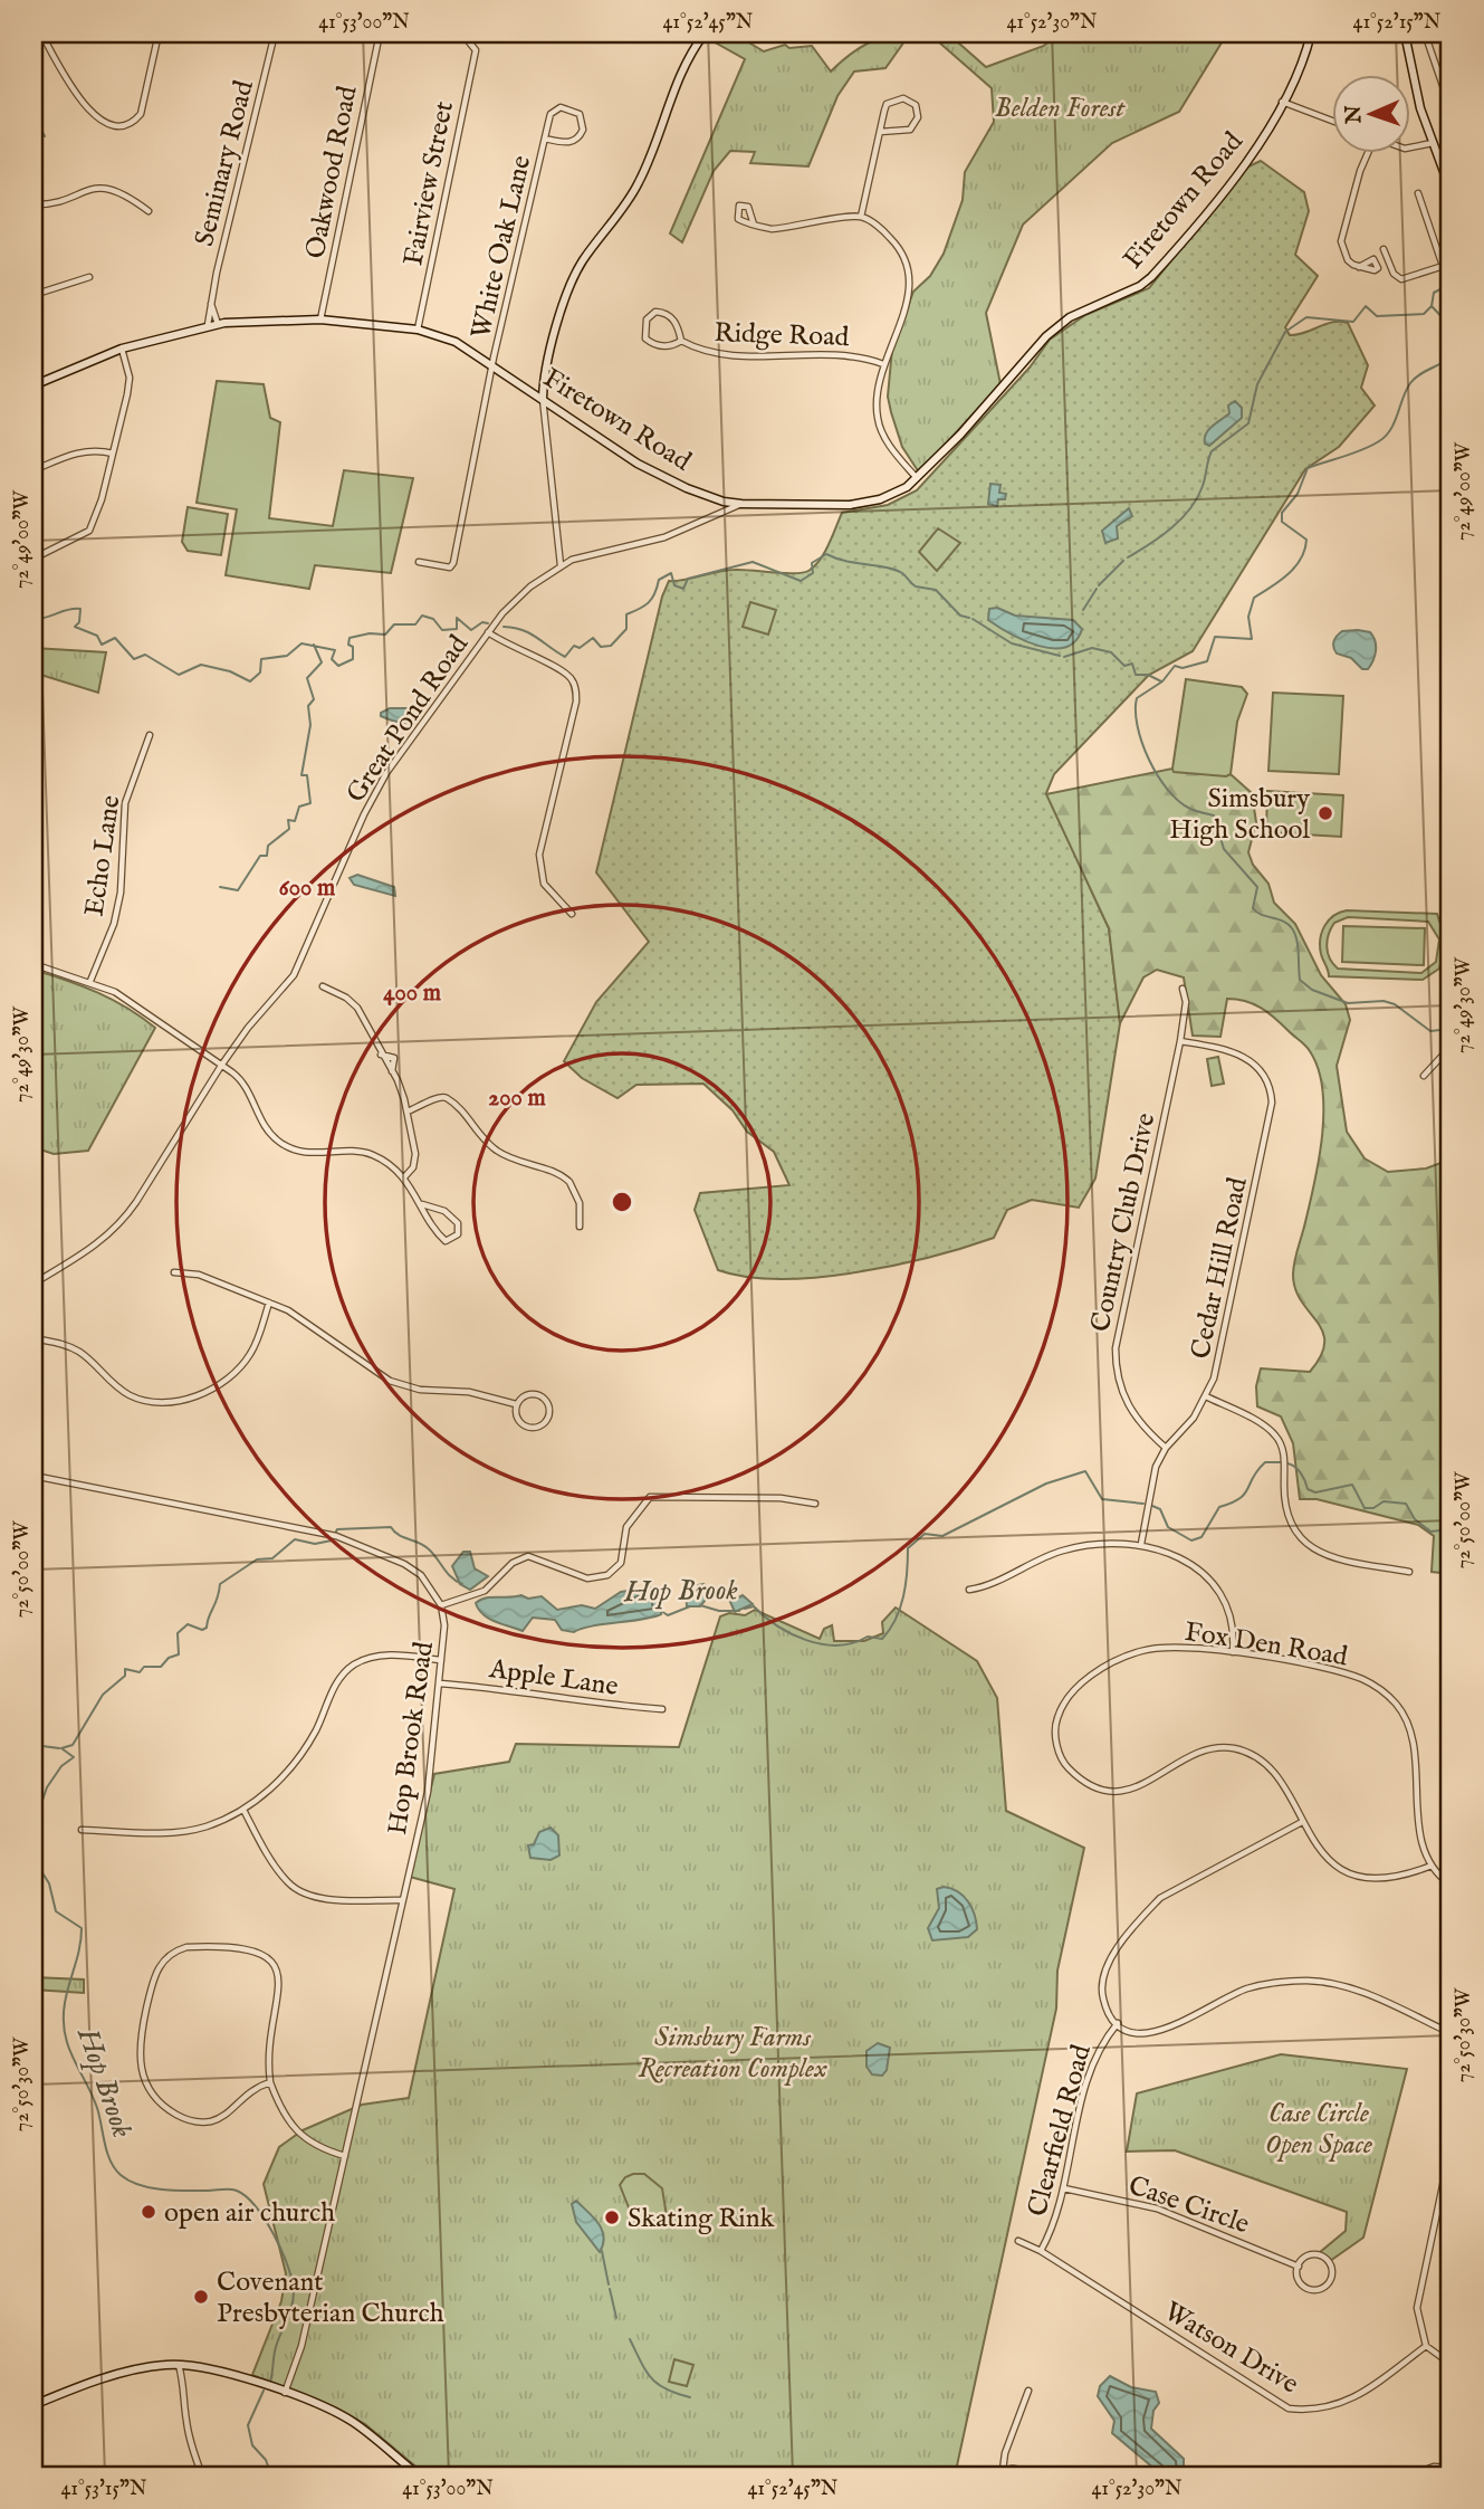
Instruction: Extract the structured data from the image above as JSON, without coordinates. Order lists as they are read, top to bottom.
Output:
{
  "streets": {
    "street": [
      "Seminary Road",
      "Oakwood Road",
      "Fairview Street",
      "Firetown Road",
      "White Oak Lane",
      "Ridge Road",
      "Great Pond Road",
      "Echo Lane",
      "Country Club Drive",
      "Cedar Hill Road",
      "Fox Den Road",
      "Apple Lane",
      "Hop Brook Road",
      "Clearfield Road",
      "Case Circle",
      "Watson Drive"
    ]
  },
  "crossings": [
    ["Seminary Road", "Firetown Road"],
    ["Oakwood Road", "Firetown Road"],
    ["Fairview Street", "Firetown Road"],
    ["Firetown Road", "White Oak Lane"],
    ["Firetown Road", "Great Pond Road"],
    ["Country Club Drive", "Cedar Hill Road"],
    ["Apple Lane", "Hop Brook Road"],
    ["Clearfield Road", "Case Circle"],
    ["Clearfield Road", "Watson Drive"]
  ],
  "water": ["Hop Brook"],
  "parks": ["Belden Forest", "Simsbury Farms Recreation Complex", "Case Circle Open Space"],
  "places": [
    "Simsbury High School",
    "open air church",
    "Skating Rink",
    "Covenant Presbyterian Church"
  ],
  "north": "left",
  "coordinates": [
    "41°53'00\"N",
    "41°52'45\"N",
    "41°52'30\"N",
    "41°52'15\"N",
    "72°49'00\"W",
    "72°49'30\"W",
    "72°50'00\"W",
    "72°50'30\"W",
    "41°53'15\"N"
  ],
  "rings": ["600 m", "400 m", "200 m"]
}
